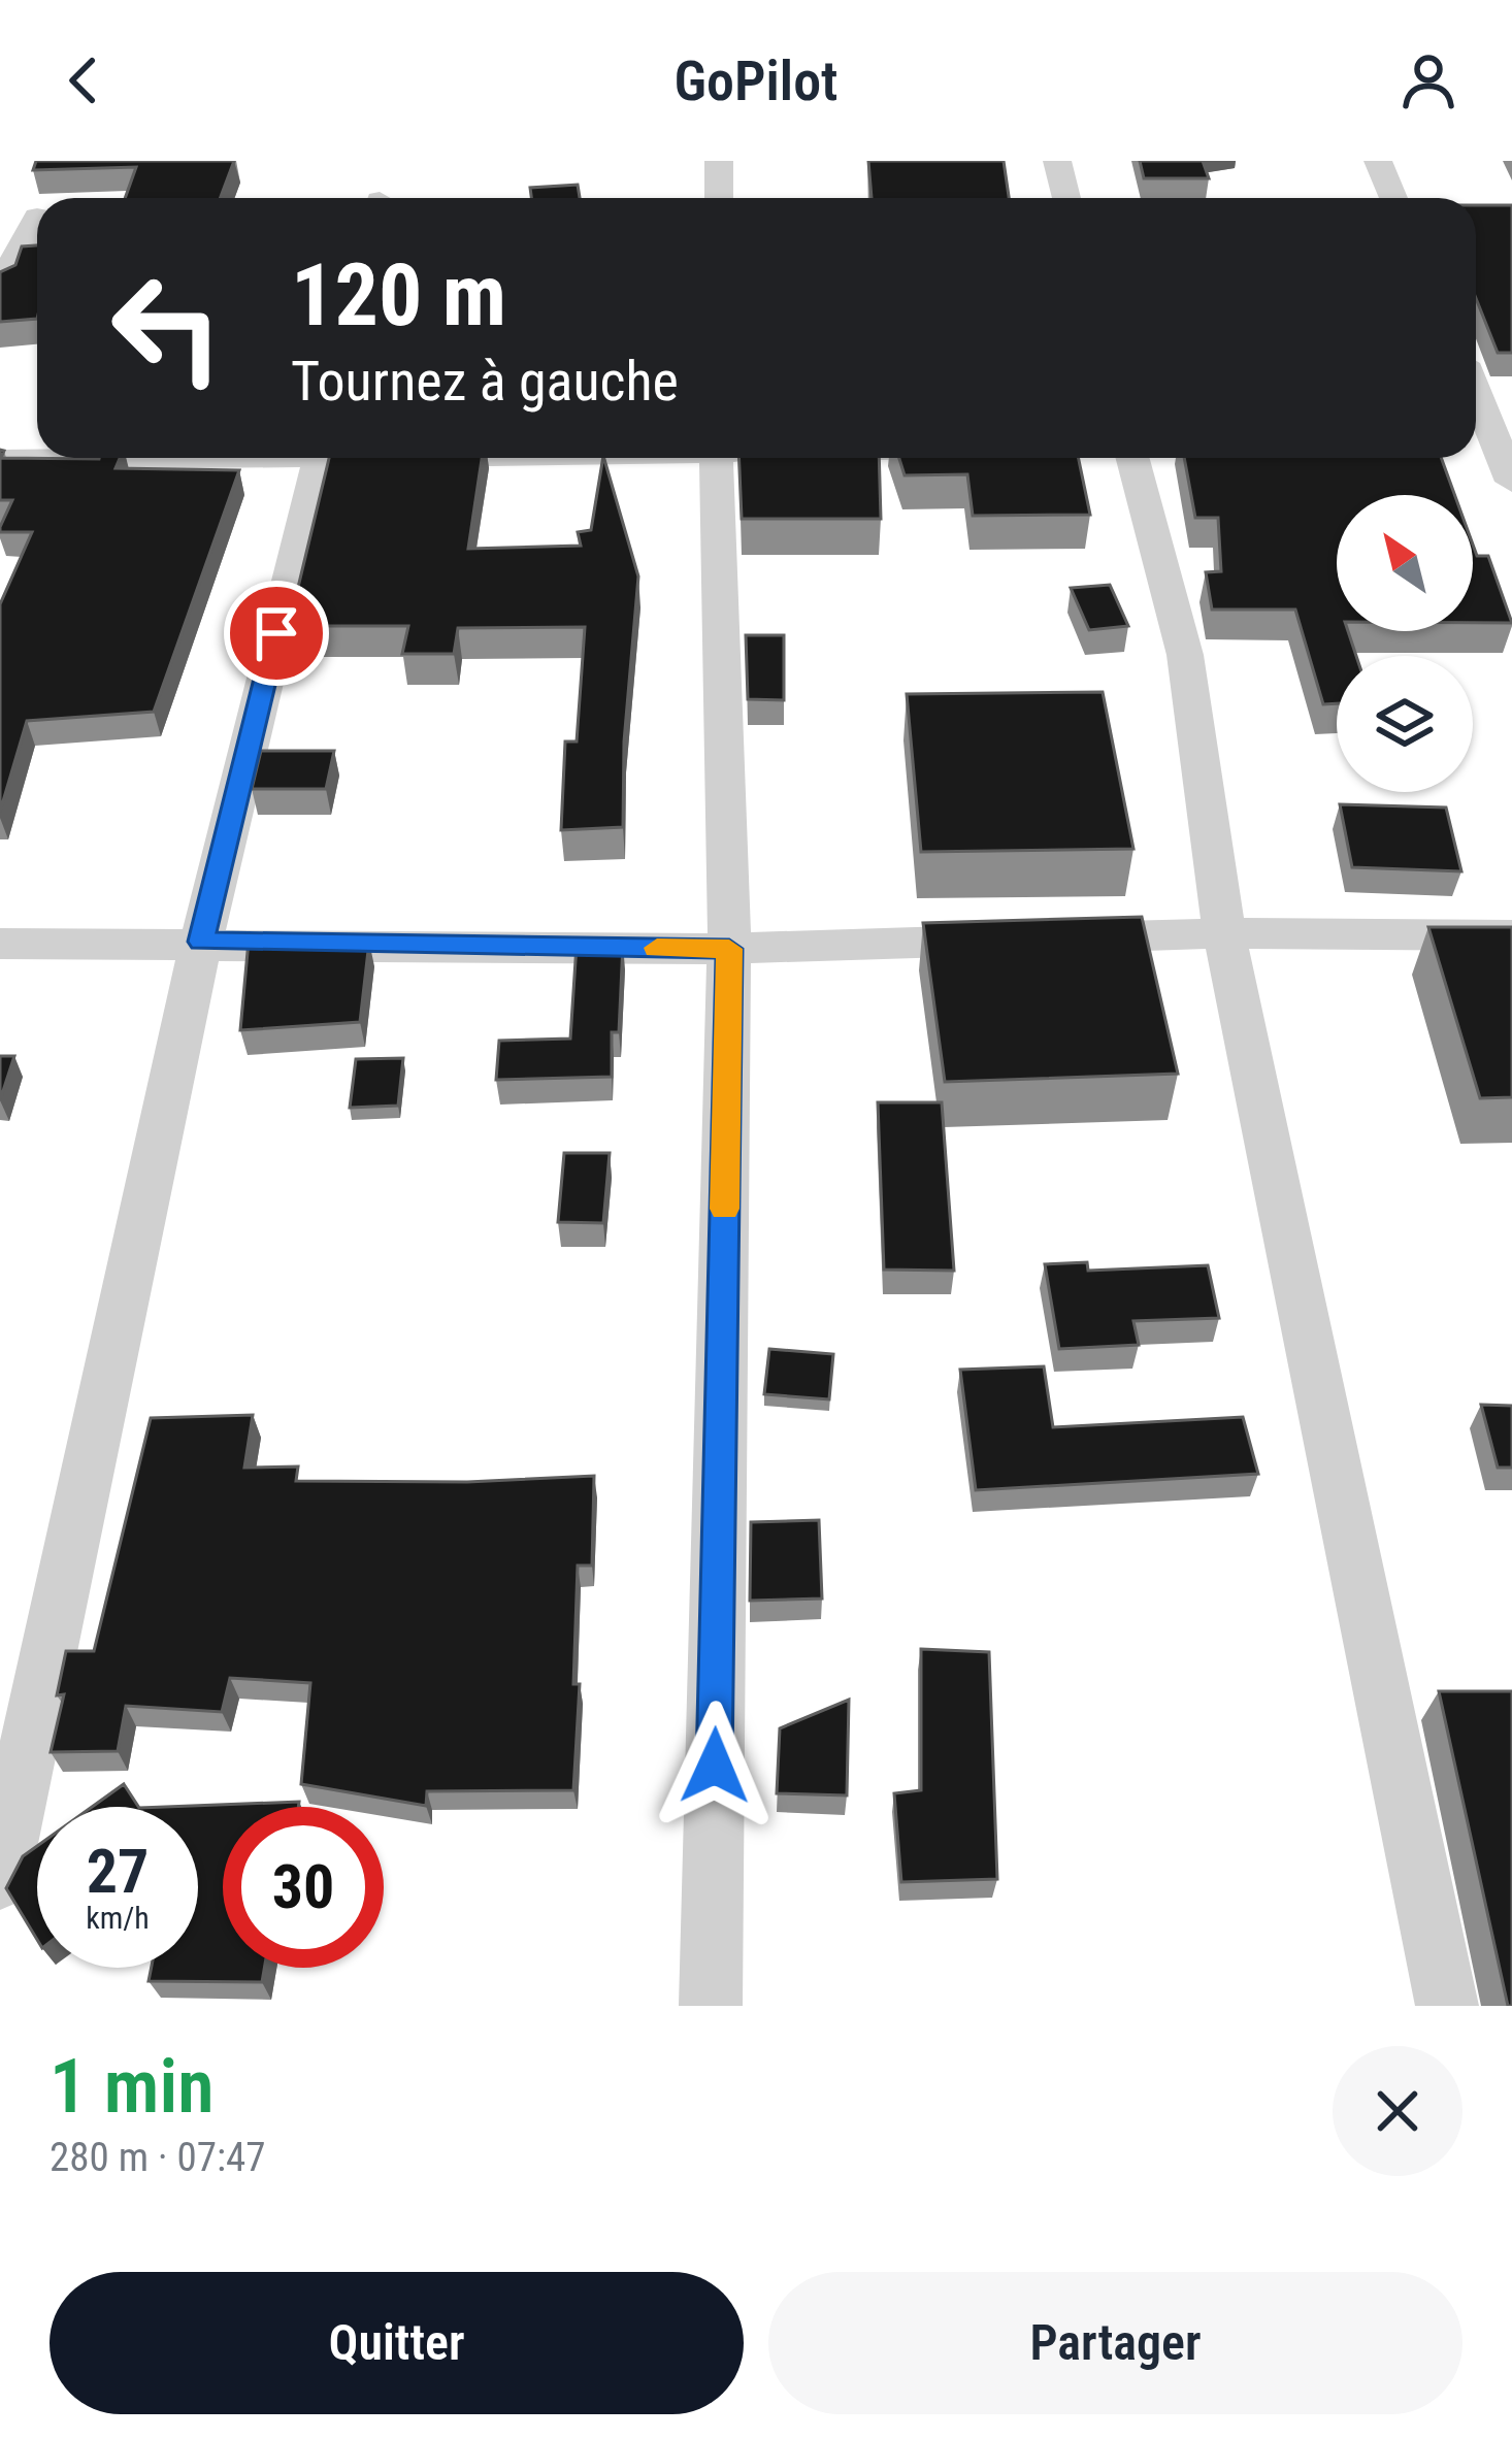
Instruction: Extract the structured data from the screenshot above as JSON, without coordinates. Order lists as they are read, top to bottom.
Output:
{
  "north": "top left",
  "page": {
    "header": "GoPilot",
    "turn": ["120 m", "Tournez à gauche"],
    "speed": "27 km/h",
    "limit": "30",
    "heading": ["1 min", "280 m · 07:47"],
    "buttons": ["Quitter", "Partager"]
  }
}
